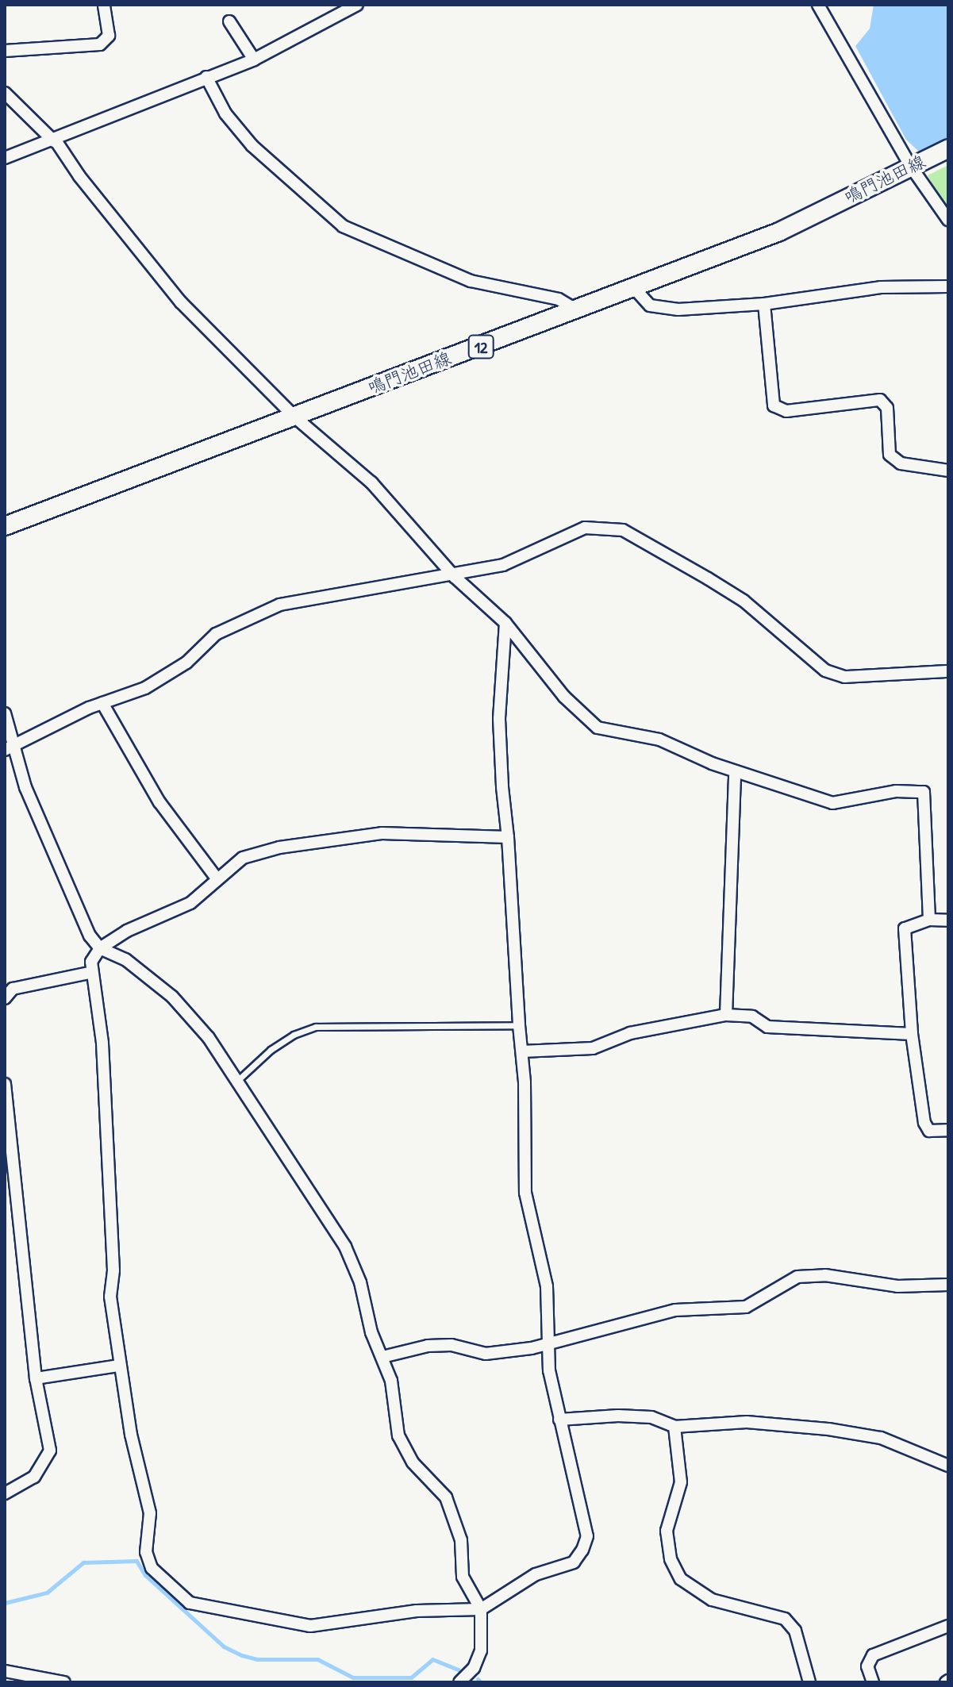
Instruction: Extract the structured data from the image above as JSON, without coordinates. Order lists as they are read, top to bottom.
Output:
{
  "streets": {
    "main road": ["鳴門池田線", "12"]
  }
}
